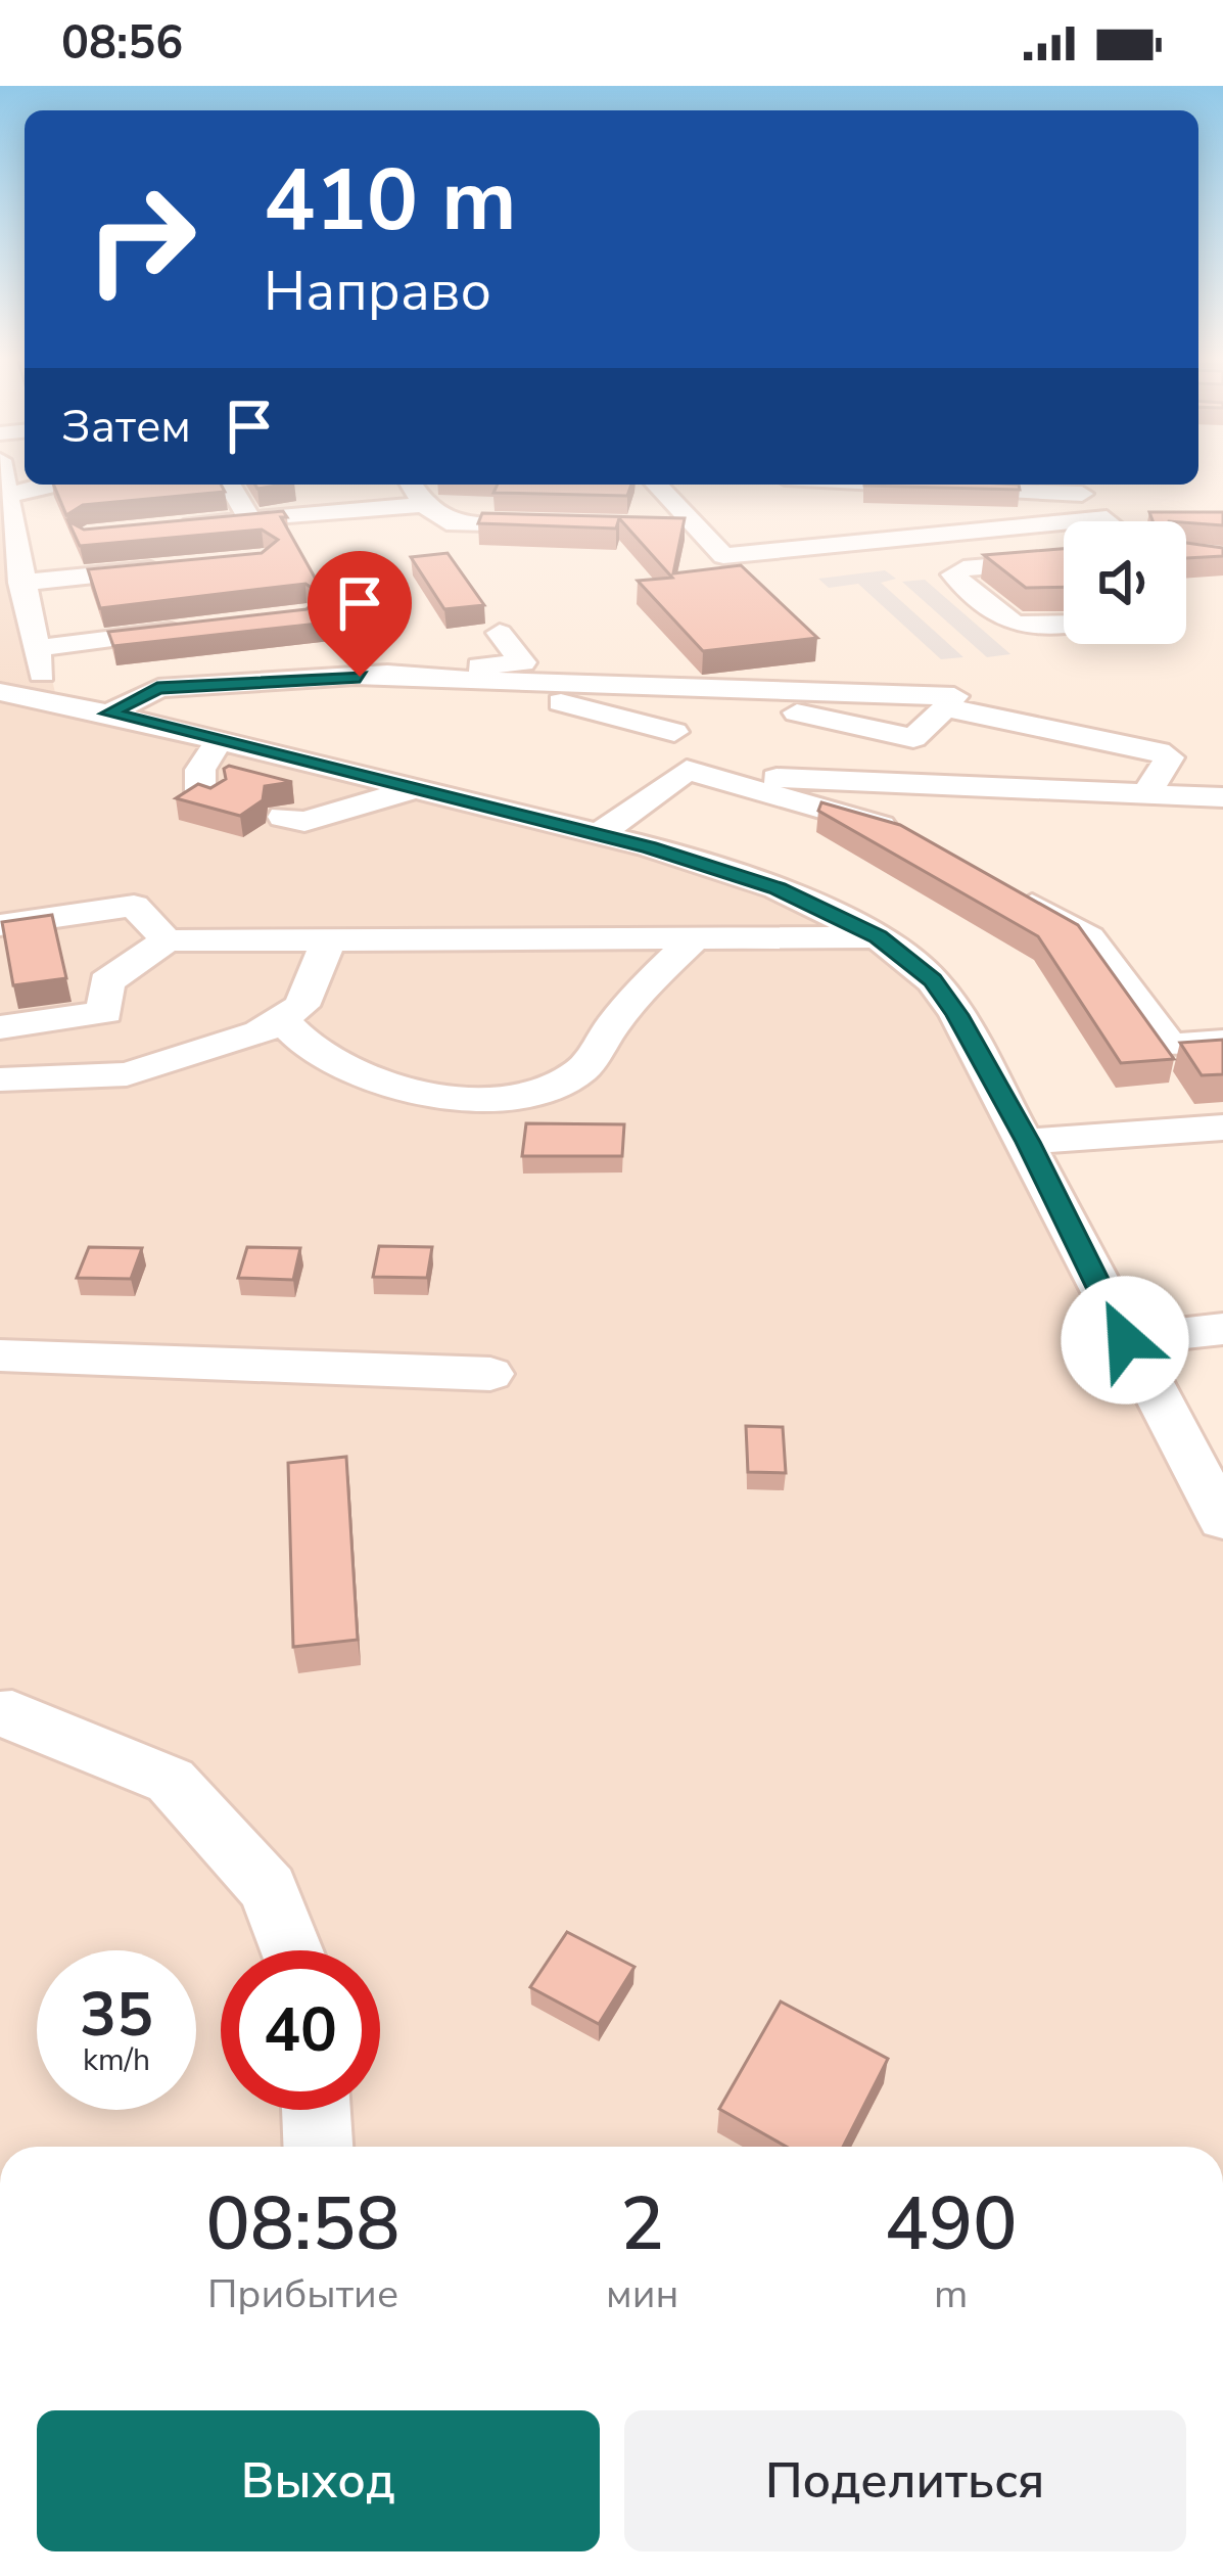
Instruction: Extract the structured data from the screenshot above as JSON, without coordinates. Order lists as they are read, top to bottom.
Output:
{
  "page": {
    "status": "08:56",
    "turn": ["410 m", "Направо"],
    "then": "Затем",
    "speed": "35 km/h",
    "limit": "40",
    "eta": [
      "08:58",
      "Прибытие",
      "2",
      "мин",
      "490",
      "m"
    ],
    "buttons": ["Выход", "Поделиться"]
  }
}
